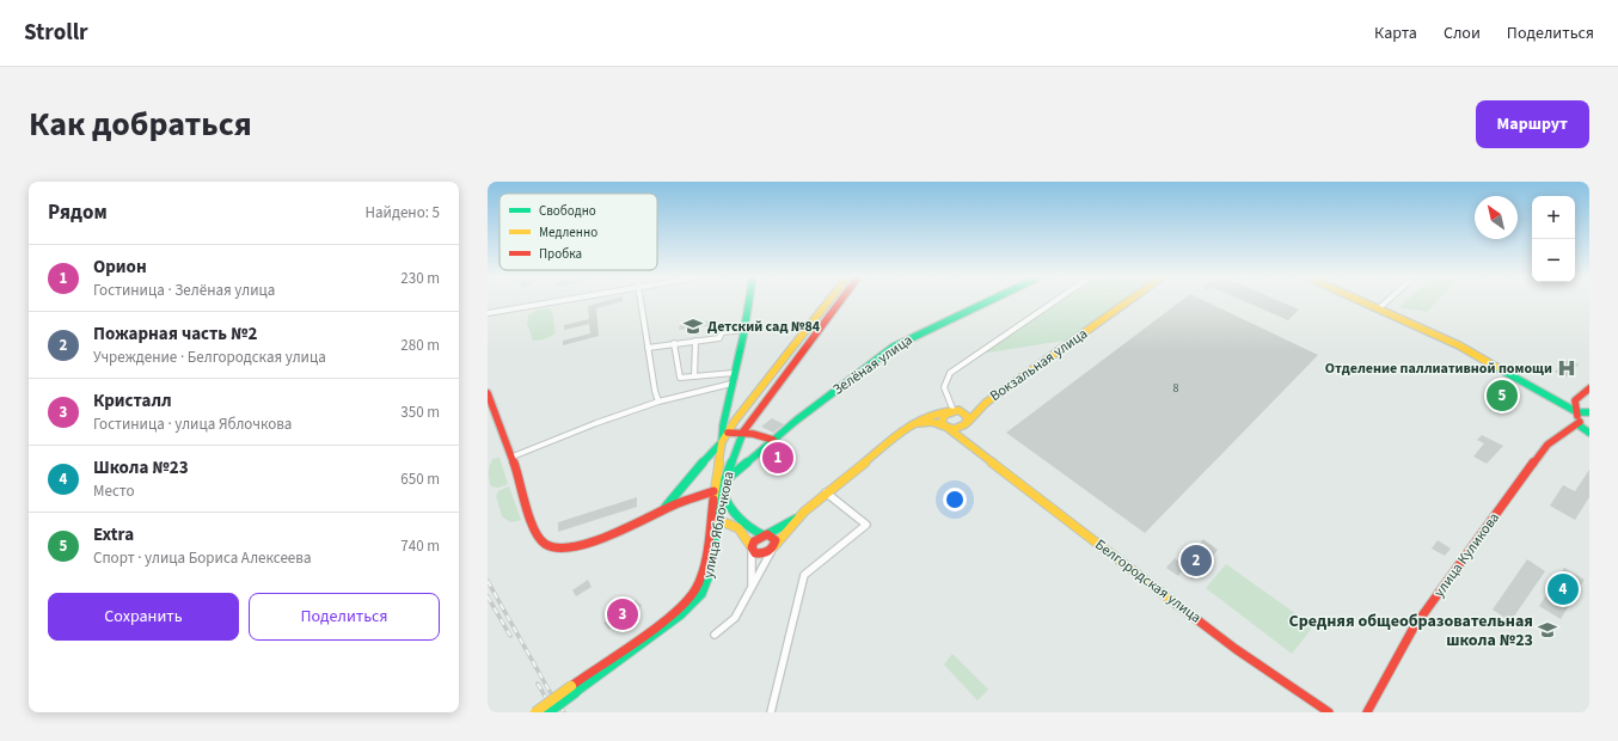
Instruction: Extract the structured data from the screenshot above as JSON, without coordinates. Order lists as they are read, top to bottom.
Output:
{
  "streets": {
    "main road": [
      "Зелёная улица",
      "Вокзальная улица",
      "улица Яблочкова",
      "улица Куликова",
      "Белгородская улица"
    ]
  },
  "crossings": [
    ["Зелёная улица", "улица Яблочкова"]
  ],
  "places": {
    "school or university": ["Детский сад №84", "Средняя общеобразовательная школа №23"],
    "hospital": ["Отделение паллиативной помощи"]
  },
  "house_numbers": ["8"],
  "legend": ["Свободно", "Медленно", "Пробка"],
  "north": "top left",
  "page": {
    "header": "Strollr",
    "nav": ["Карта", "Слои", "Поделиться"],
    "title": "Как добраться",
    "buttons": [
      "Маршрут",
      ["Сохранить", "Поделиться"]
    ],
    "heading": ["Рядом", "Найдено: 5"],
    "map_buttons": ["+", "−"],
    "list": [
      {
        "mark": "1",
        "name": "Орион",
        "note": "Гостиница · Зелёная улица",
        "value": "230 m"
      },
      {
        "mark": "2",
        "name": "Пожарная часть №2",
        "note": "Учреждение · Белгородская улица",
        "value": "280 m"
      },
      {
        "mark": "3",
        "name": "Кристалл",
        "note": "Гостиница · улица Яблочкова",
        "value": "350 m"
      },
      {
        "mark": "4",
        "name": "Школа №23",
        "note": "Место",
        "value": "650 m"
      },
      {
        "mark": "5",
        "name": "Extra",
        "note": "Спорт · улица Бориса Алексеева",
        "value": "740 m"
      }
    ],
    "pins": [
      "5",
      "1",
      "2",
      "4",
      "3"
    ]
  }
}
